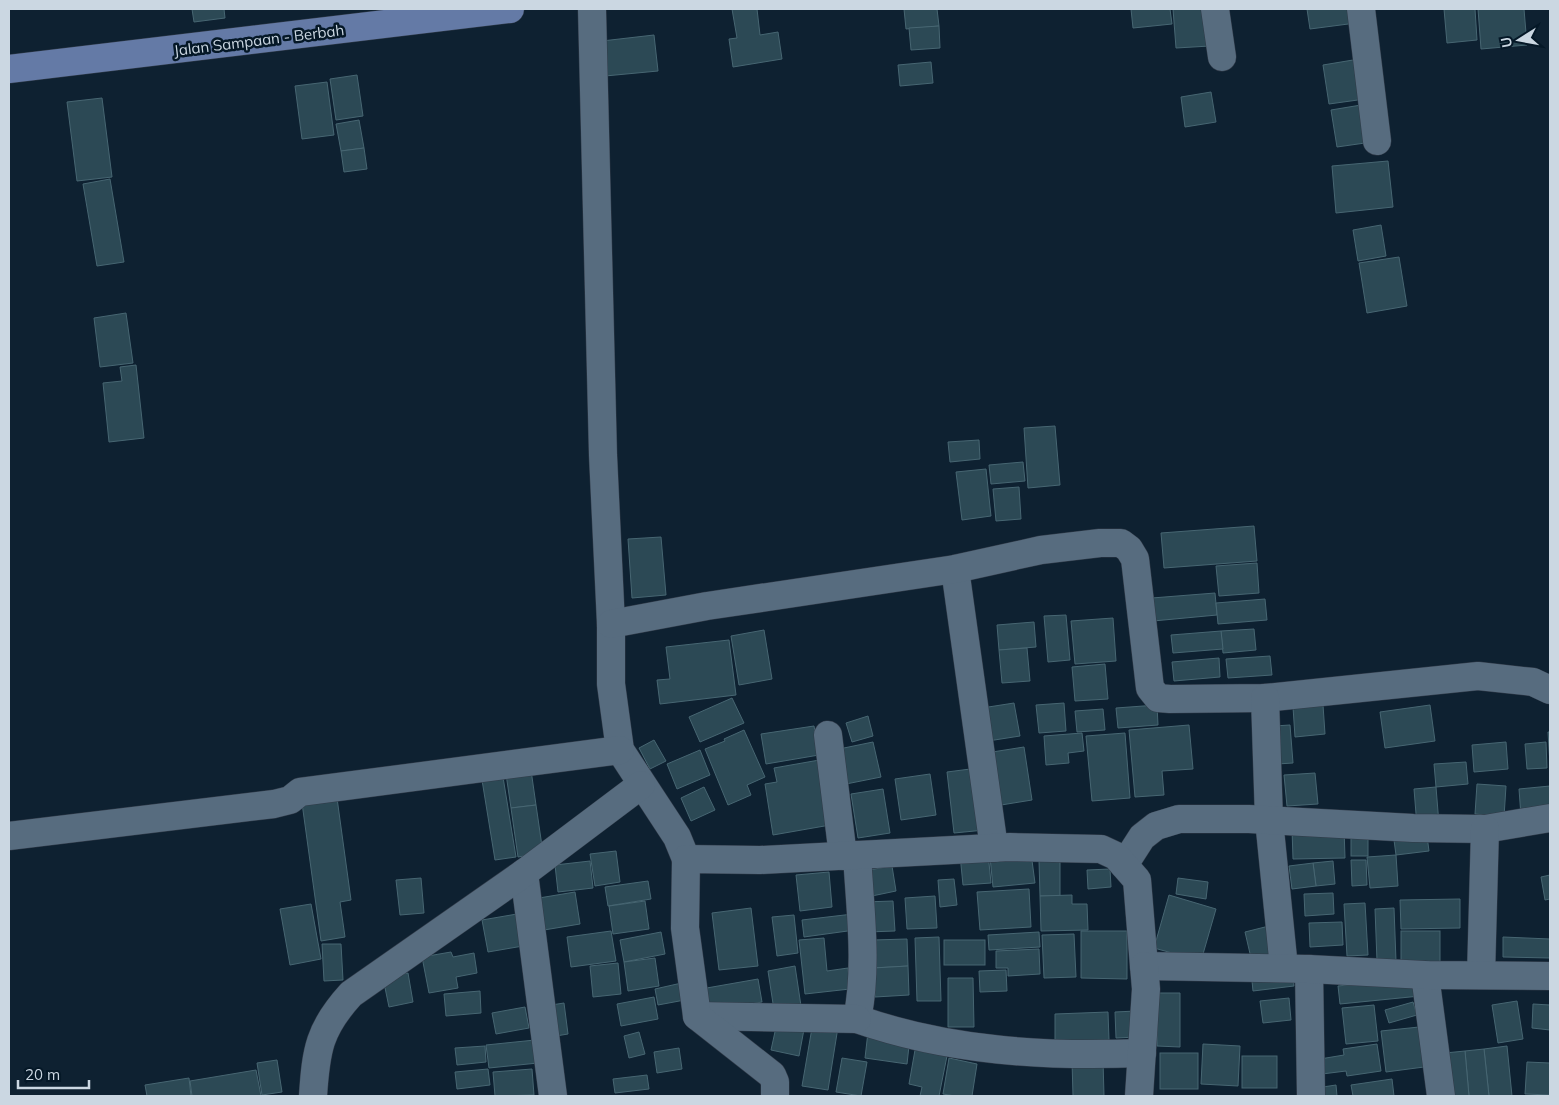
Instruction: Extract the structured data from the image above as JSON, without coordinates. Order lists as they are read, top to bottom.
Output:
{
  "streets": {
    "main road": ["Jalan Sampaan - Berbah"]
  },
  "scale_bar": "20 m",
  "north": "left"
}
